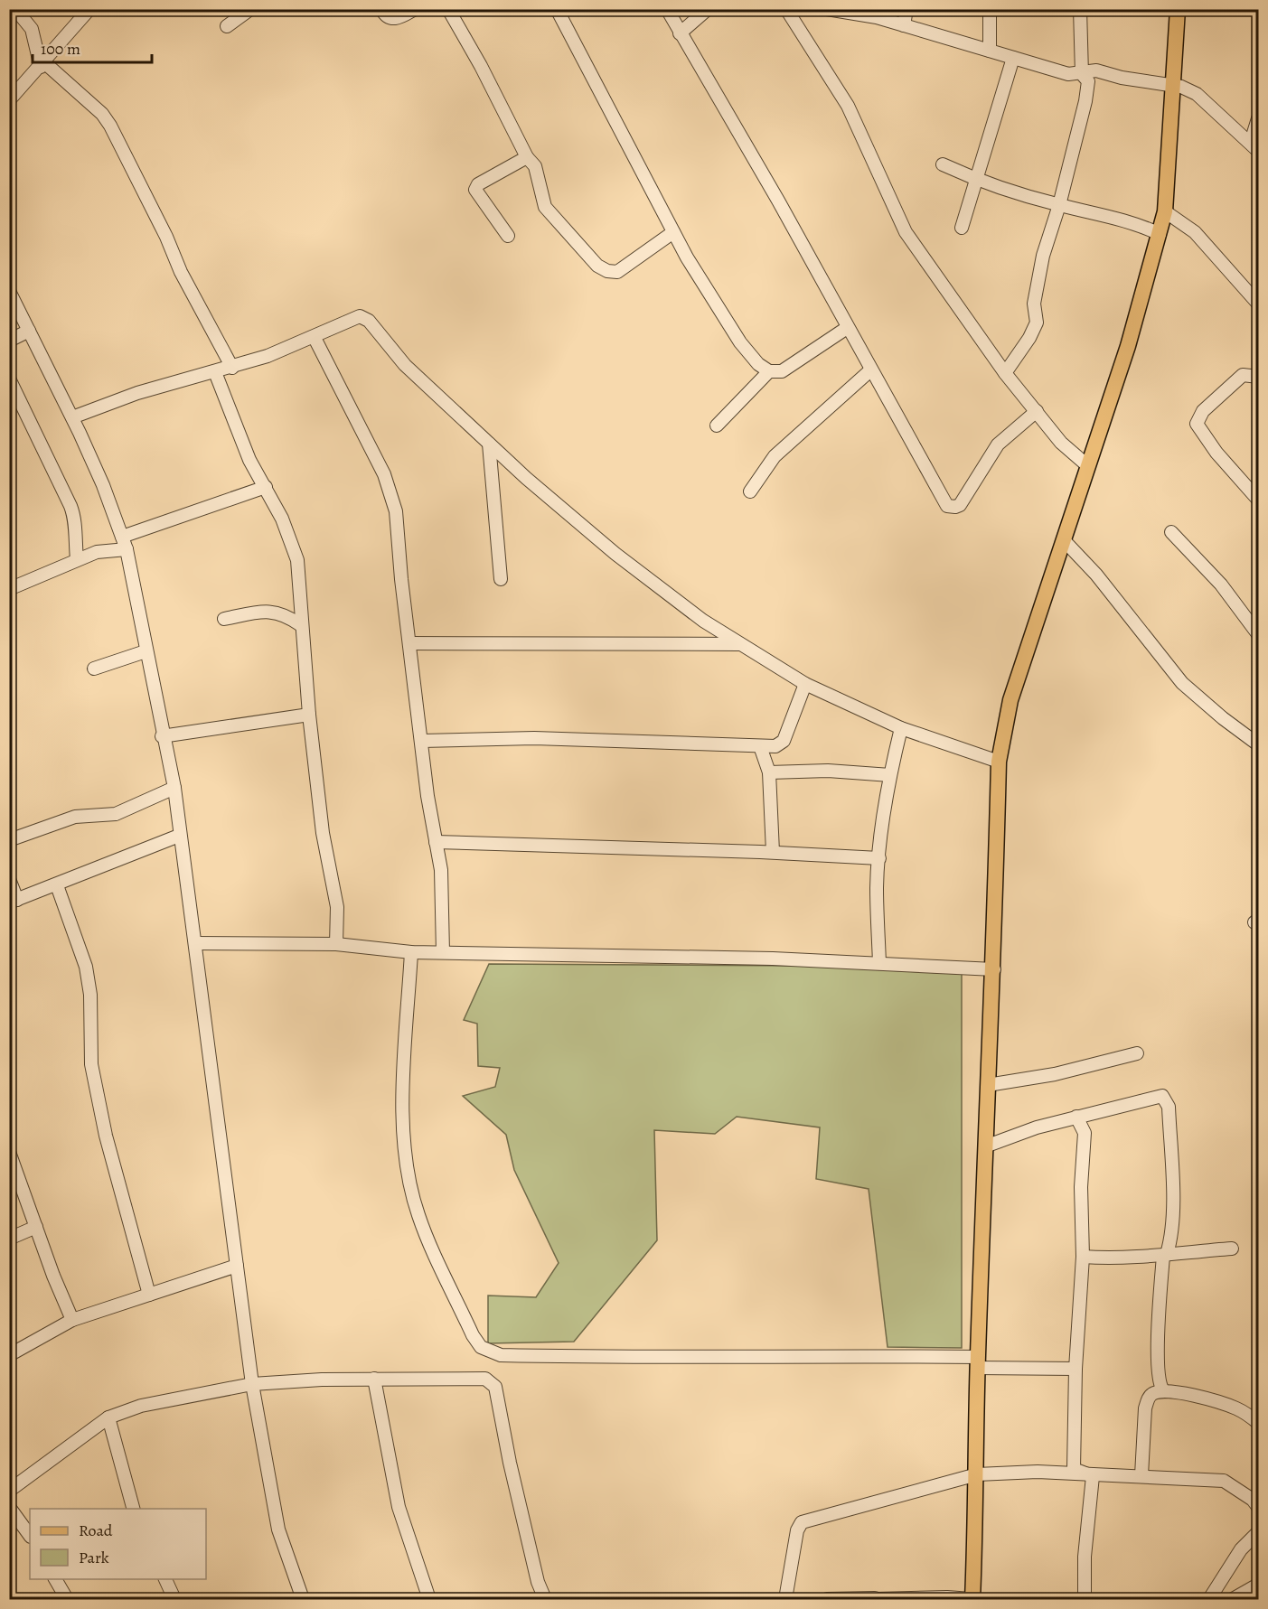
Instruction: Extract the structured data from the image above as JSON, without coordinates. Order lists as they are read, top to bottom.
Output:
{
  "legend": ["Road", "Park"],
  "scale_bar": "100 m"
}
